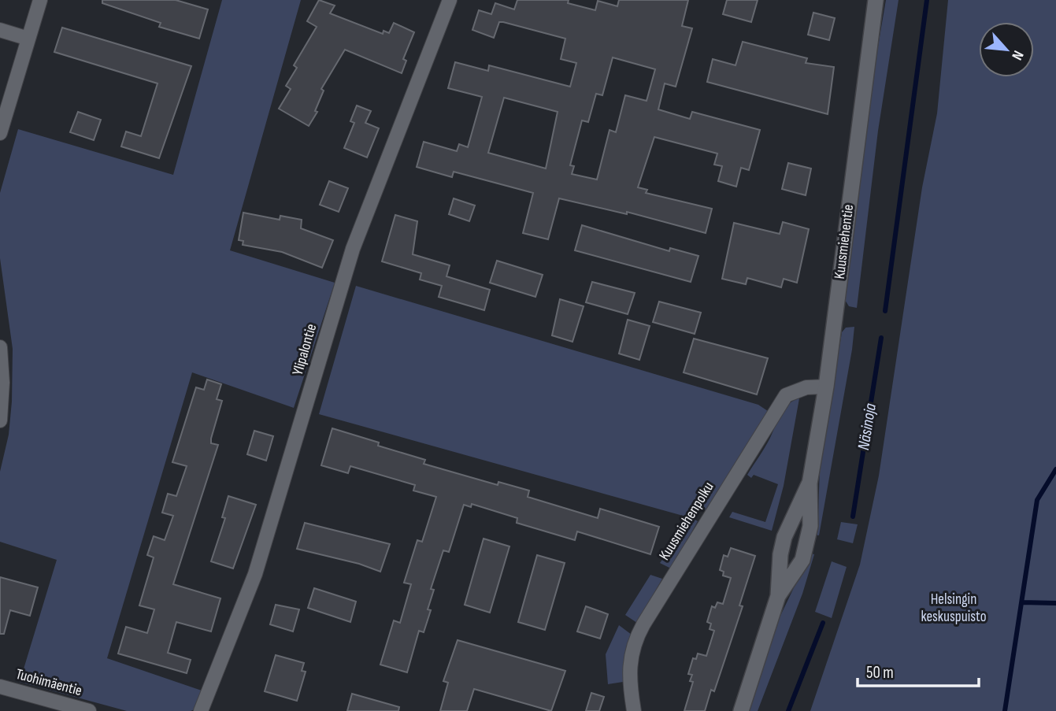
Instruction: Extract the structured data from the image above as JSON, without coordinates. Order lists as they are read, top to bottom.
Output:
{
  "streets": {
    "main road": ["Kuusmiehentie"],
    "street": ["Ylipalontie", "Kuusmiehenpolku", "Tuohimäentie"]
  },
  "crossings": [
    ["Kuusmiehentie", "Kuusmiehenpolku"]
  ],
  "water": ["Näsinoja"],
  "parks": ["Helsingin keskuspuisto"],
  "scale_bar": "50 m",
  "north": "bottom right"
}
